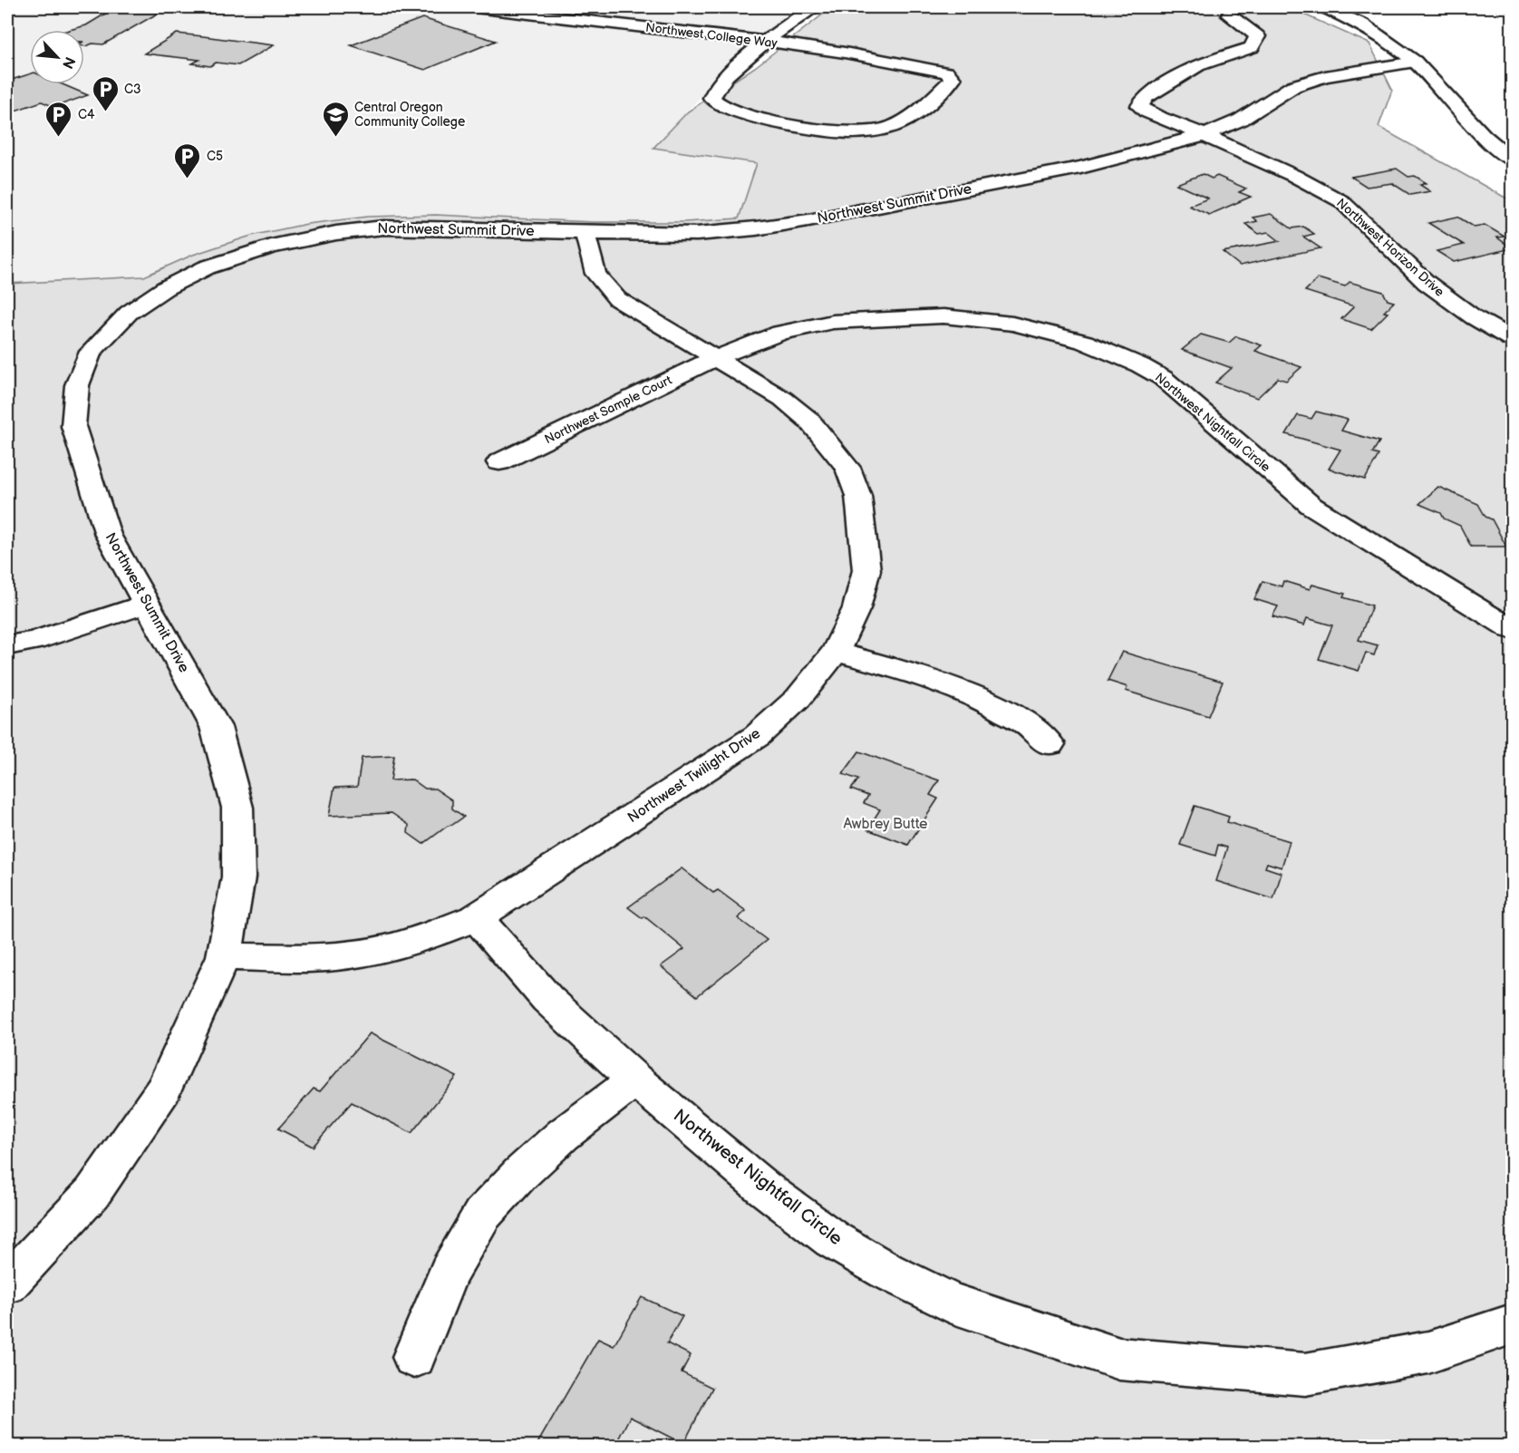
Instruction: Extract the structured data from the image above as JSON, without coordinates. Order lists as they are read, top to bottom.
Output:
{
  "streets": {
    "street": [
      "Northwest College Way",
      "Northwest Summit Drive",
      "Northwest Horizon Drive",
      "Northwest Sample Court",
      "Northwest Nightfall Circle",
      "Northwest Twilight Drive"
    ]
  },
  "crossings": [
    ["Northwest Summit Drive", "Northwest Horizon Drive"],
    ["Northwest Summit Drive", "Northwest Twilight Drive"],
    ["Northwest Sample Court", "Northwest Nightfall Circle"],
    ["Northwest Sample Court", "Northwest Twilight Drive"],
    ["Northwest Nightfall Circle", "Northwest Twilight Drive"]
  ],
  "parks": ["Awbrey Butte"],
  "places": {
    "parking": ["C3", "C4", "C5"],
    "school or university": ["Central Oregon Community College"]
  },
  "north": "bottom right"
}
